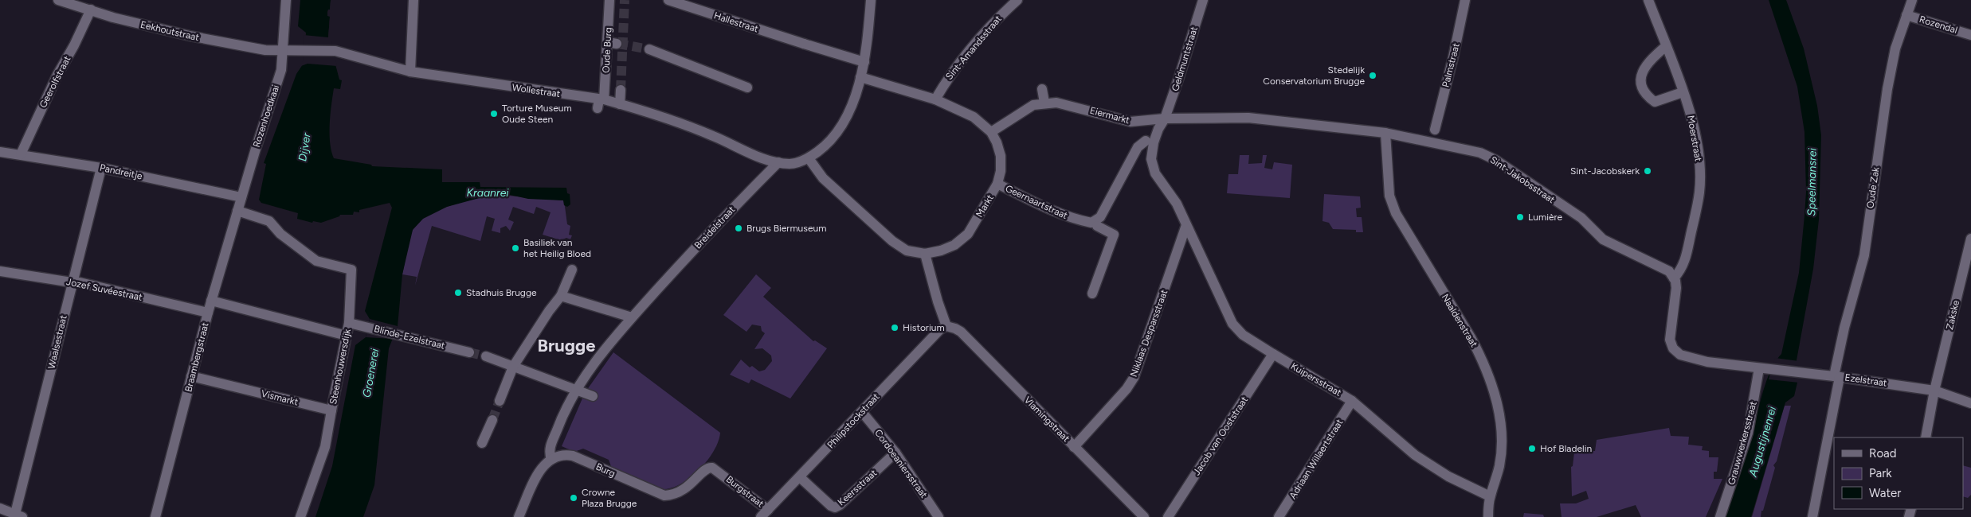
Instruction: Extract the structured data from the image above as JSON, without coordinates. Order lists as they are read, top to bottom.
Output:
{
  "streets": {
    "street": [
      "Hallestraat",
      "Rozendal",
      "Eekhoutstraat",
      "Sint-Amandsstraat",
      "Oude Burg",
      "Geldmuntstraat",
      "Palmstraat",
      "Geerolfstraat",
      "Wollestraat",
      "Eiermarkt",
      "Rozenhoedkaai",
      "Moerstraat",
      "Pandreitje",
      "Sint-Jakobsstraat",
      "Oude Zak",
      "Geernaartstraat",
      "Markt",
      "Breidelstraat",
      "Jozef Suvéestraat",
      "Zakske",
      "Naaldenstraat",
      "Niklaas Desparsstraat",
      "Blinde-Ezelstraat",
      "Waalsestraat",
      "Braambergstraat",
      "Steenhouwersdijk",
      "Kuipersstraat",
      "Ezelstraat",
      "Vismarkt",
      "Vlamingstraat",
      "Philipstockstraat",
      "Jacob van Ooststraat",
      "Grauwwerkersstraat",
      "Adriaan Willaertstraat",
      "Cordoeaniersstraat",
      "Burg",
      "Keersstraat",
      "Burgstraat"
    ]
  },
  "crossings": [
    ["Rozendal", "Oude Zak"],
    ["Eekhoutstraat", "Geerolfstraat"],
    ["Eekhoutstraat", "Wollestraat"],
    ["Eekhoutstraat", "Rozenhoedkaai"],
    ["Sint-Amandsstraat", "Markt"],
    ["Oude Burg", "Wollestraat"],
    ["Geldmuntstraat", "Eiermarkt"],
    ["Geldmuntstraat", "Sint-Jakobsstraat"],
    ["Geerolfstraat", "Pandreitje"],
    ["Wollestraat", "Rozenhoedkaai"],
    ["Wollestraat", "Breidelstraat"],
    ["Eiermarkt", "Sint-Jakobsstraat"],
    ["Rozenhoedkaai", "Pandreitje"],
    ["Rozenhoedkaai", "Braambergstraat"],
    ["Moerstraat", "Sint-Jakobsstraat"],
    ["Pandreitje", "Waalsestraat"],
    ["Pandreitje", "Braambergstraat"],
    ["Sint-Jakobsstraat", "Naaldenstraat"],
    ["Oude Zak", "Ezelstraat"],
    ["Geernaartstraat", "Markt"],
    ["Jozef Suvéestraat", "Waalsestraat"],
    ["Jozef Suvéestraat", "Braambergstraat"],
    ["Zakske", "Ezelstraat"],
    ["Naaldenstraat", "Kuipersstraat"],
    ["Niklaas Desparsstraat", "Kuipersstraat"],
    ["Niklaas Desparsstraat", "Vlamingstraat"],
    ["Blinde-Ezelstraat", "Steenhouwersdijk"],
    ["Braambergstraat", "Steenhouwersdijk"],
    ["Braambergstraat", "Vismarkt"],
    ["Steenhouwersdijk", "Vismarkt"],
    ["Kuipersstraat", "Jacob van Ooststraat"],
    ["Kuipersstraat", "Adriaan Willaertstraat"],
    ["Ezelstraat", "Grauwwerkersstraat"],
    ["Vlamingstraat", "Philipstockstraat"],
    ["Philipstockstraat", "Cordoeaniersstraat"],
    ["Philipstockstraat", "Keersstraat"],
    ["Philipstockstraat", "Burgstraat"],
    ["Cordoeaniersstraat", "Keersstraat"],
    ["Burg", "Burgstraat"]
  ],
  "districts": ["Brugge"],
  "water": [
    "Dijver",
    "Speelmansrei",
    "Kraanrei",
    "Groenerei",
    "Augustijnenrei"
  ],
  "places": [
    "Stedelijk Conservatorium Brugge",
    "Torture Museum Oude Steen",
    "Sint-Jacobskerk",
    "Lumière",
    "Brugs Biermuseum",
    "Basiliek van het Heilig Bloed",
    "Stadhuis Brugge",
    "Historium",
    "Hof Bladelin",
    "Crowne Plaza Brugge"
  ],
  "legend": ["Road", "Park", "Water"]
}
